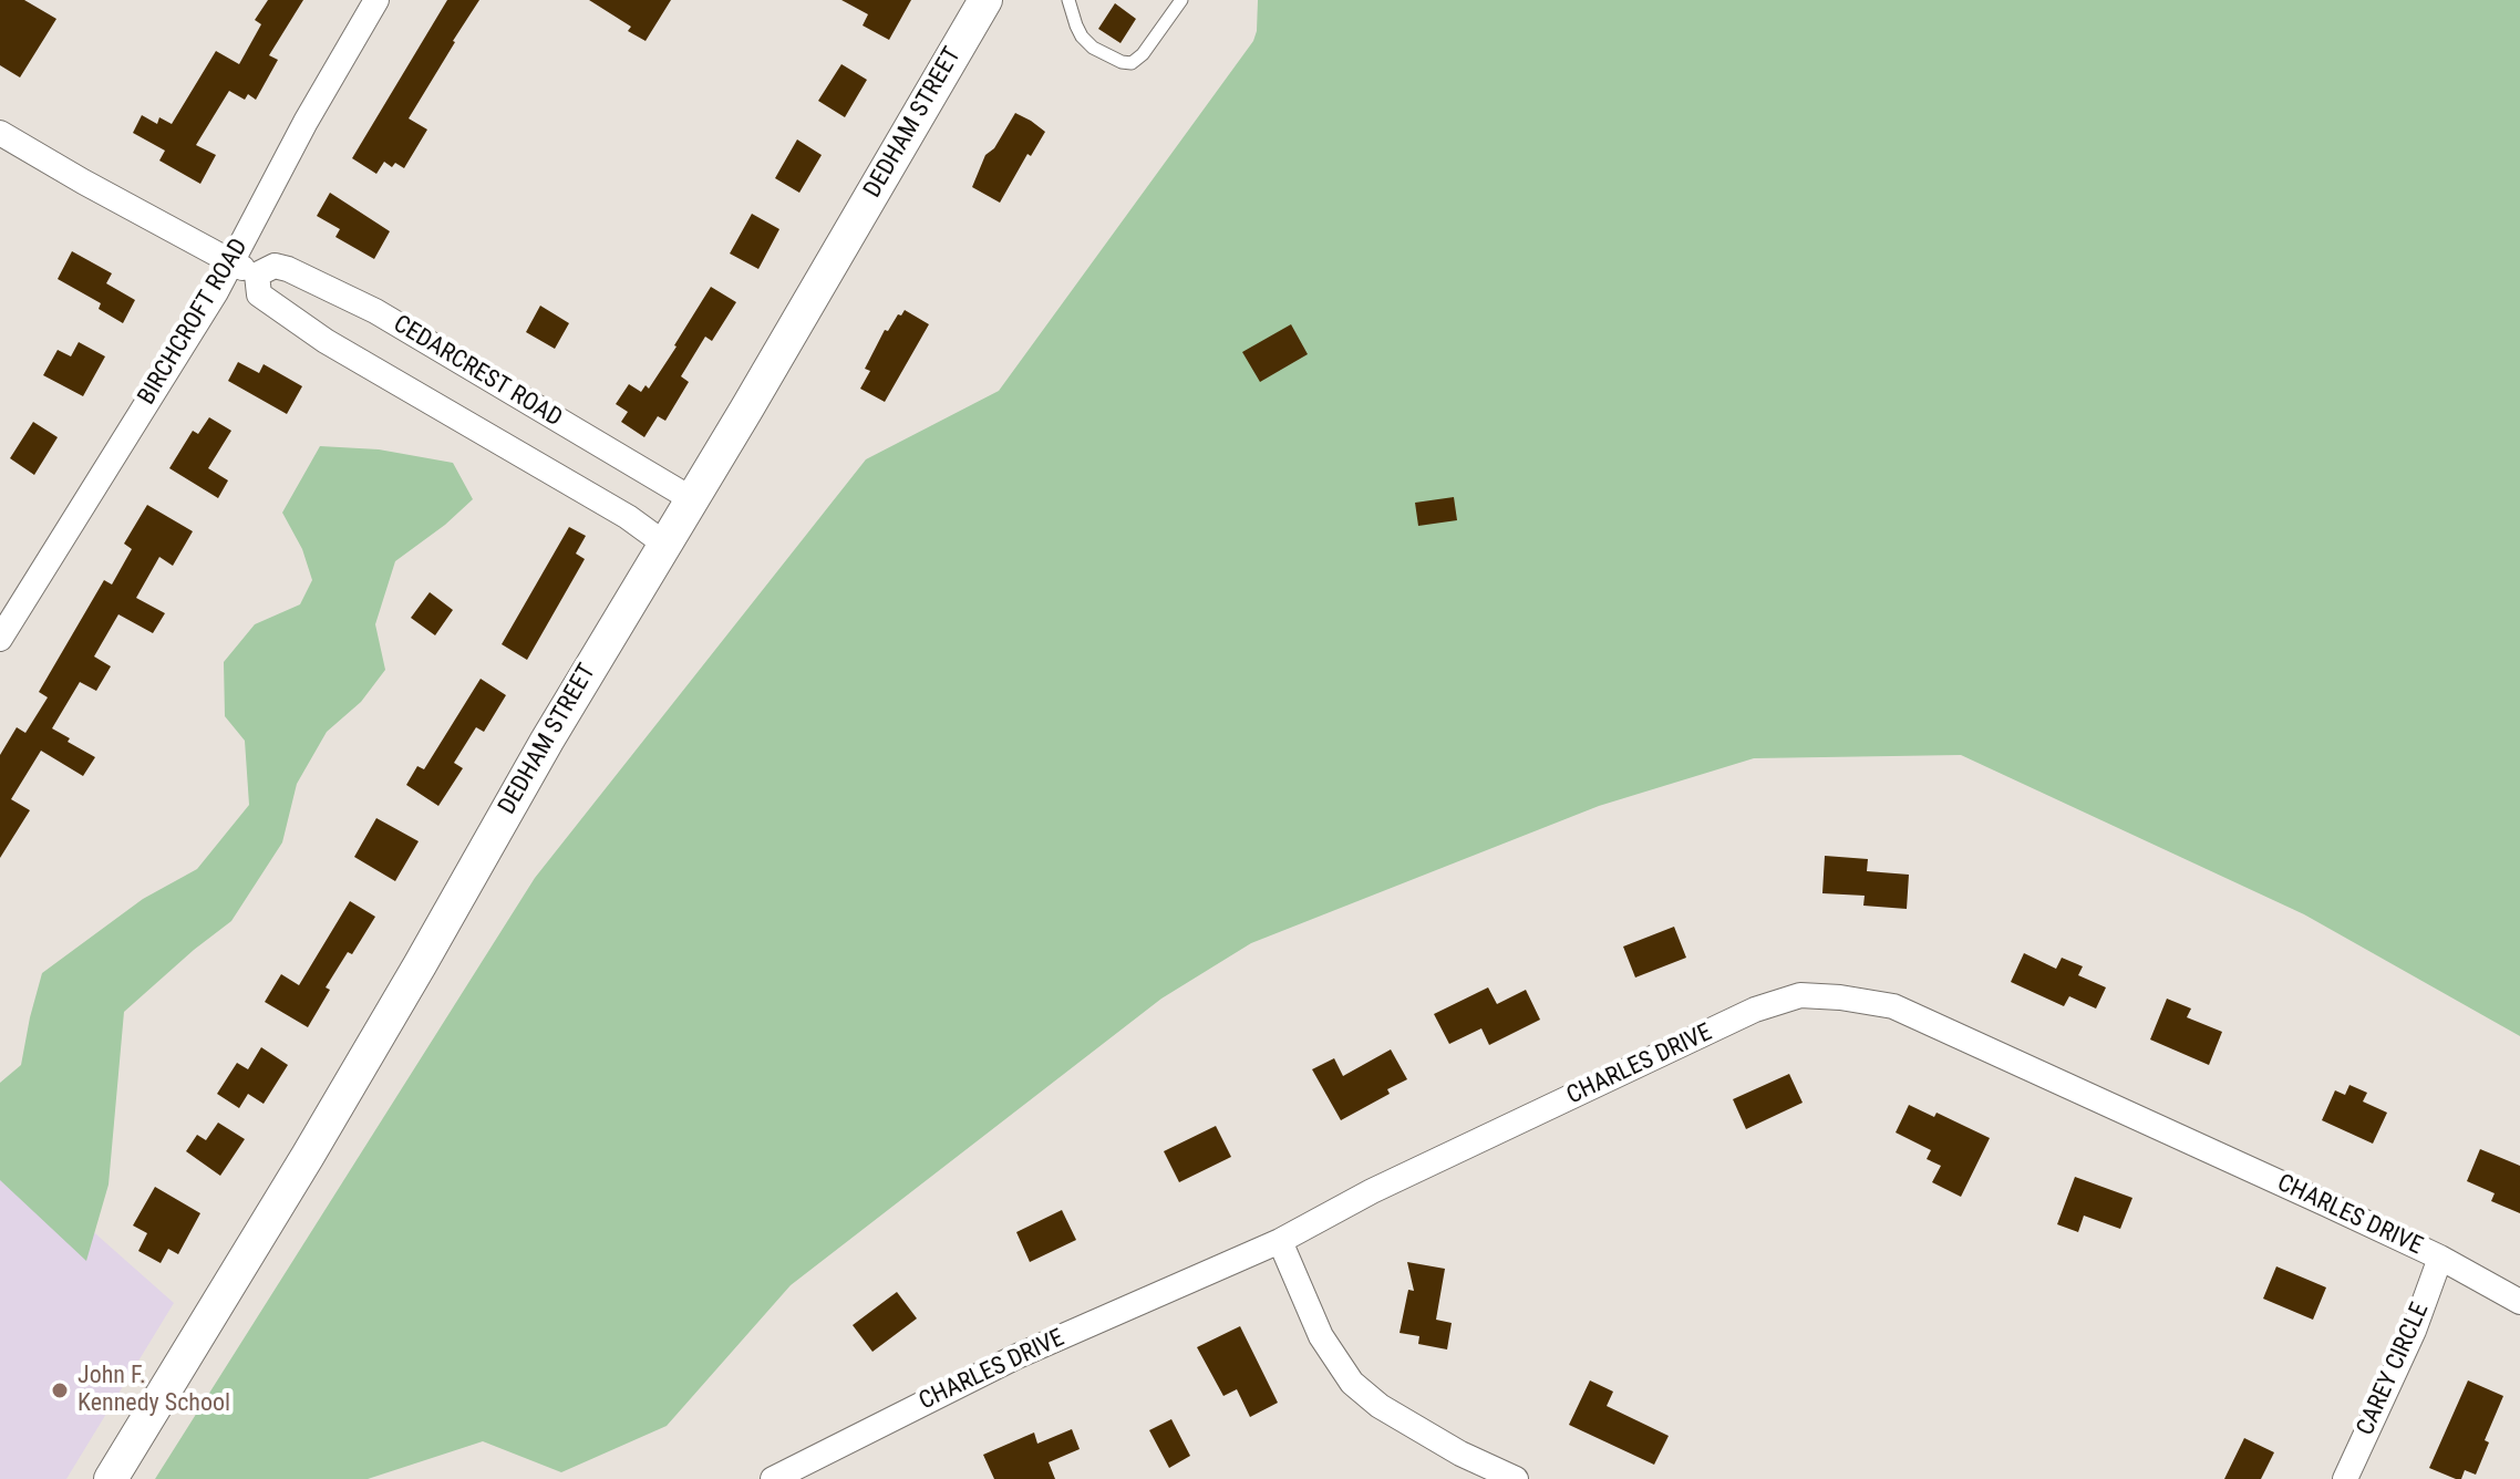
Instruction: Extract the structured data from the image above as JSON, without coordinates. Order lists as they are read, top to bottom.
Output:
{
  "streets": {
    "main road": ["DEDHAM STREET"],
    "street": [
      "BIRCHCROFT ROAD",
      "CEDARCREST ROAD",
      "CHARLES DRIVE",
      "CAREY CIRCLE"
    ]
  },
  "crossings": [
    ["DEDHAM STREET", "CEDARCREST ROAD"],
    ["BIRCHCROFT ROAD", "CEDARCREST ROAD"],
    ["CHARLES DRIVE", "CAREY CIRCLE"]
  ],
  "places": ["John F. Kennedy School"]
}
